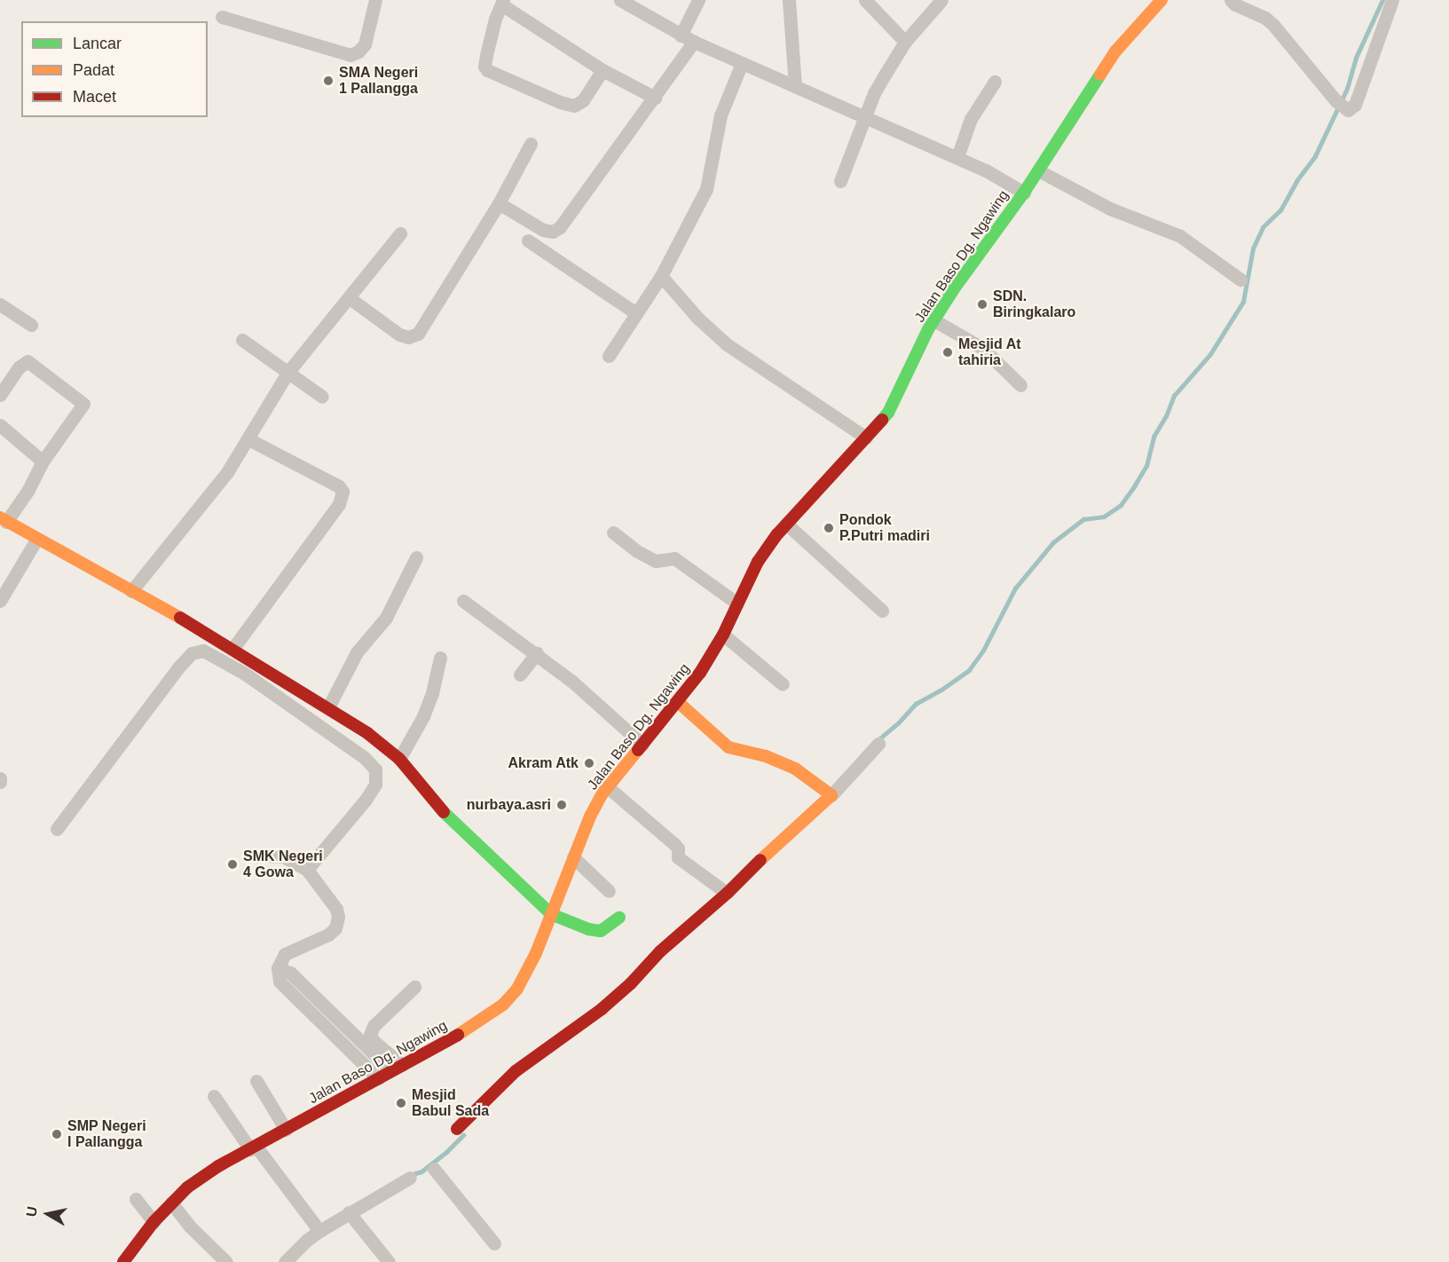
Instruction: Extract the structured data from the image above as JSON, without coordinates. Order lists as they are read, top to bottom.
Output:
{
  "streets": {
    "main road": ["Jalan Baso Dg. Ngawing"]
  },
  "places": [
    "SMA Negeri 1 Pallangga",
    "SDN. Biringkalaro",
    "Mesjid At tahiria",
    "Pondok P.Putri madiri",
    "Akram Atk",
    "nurbaya.asri",
    "SMK Negeri 4 Gowa",
    "Mesjid Babul Sada",
    "SMP Negeri I Pallangga"
  ],
  "legend": ["Lancar", "Padat", "Macet"],
  "north": "left"
}
